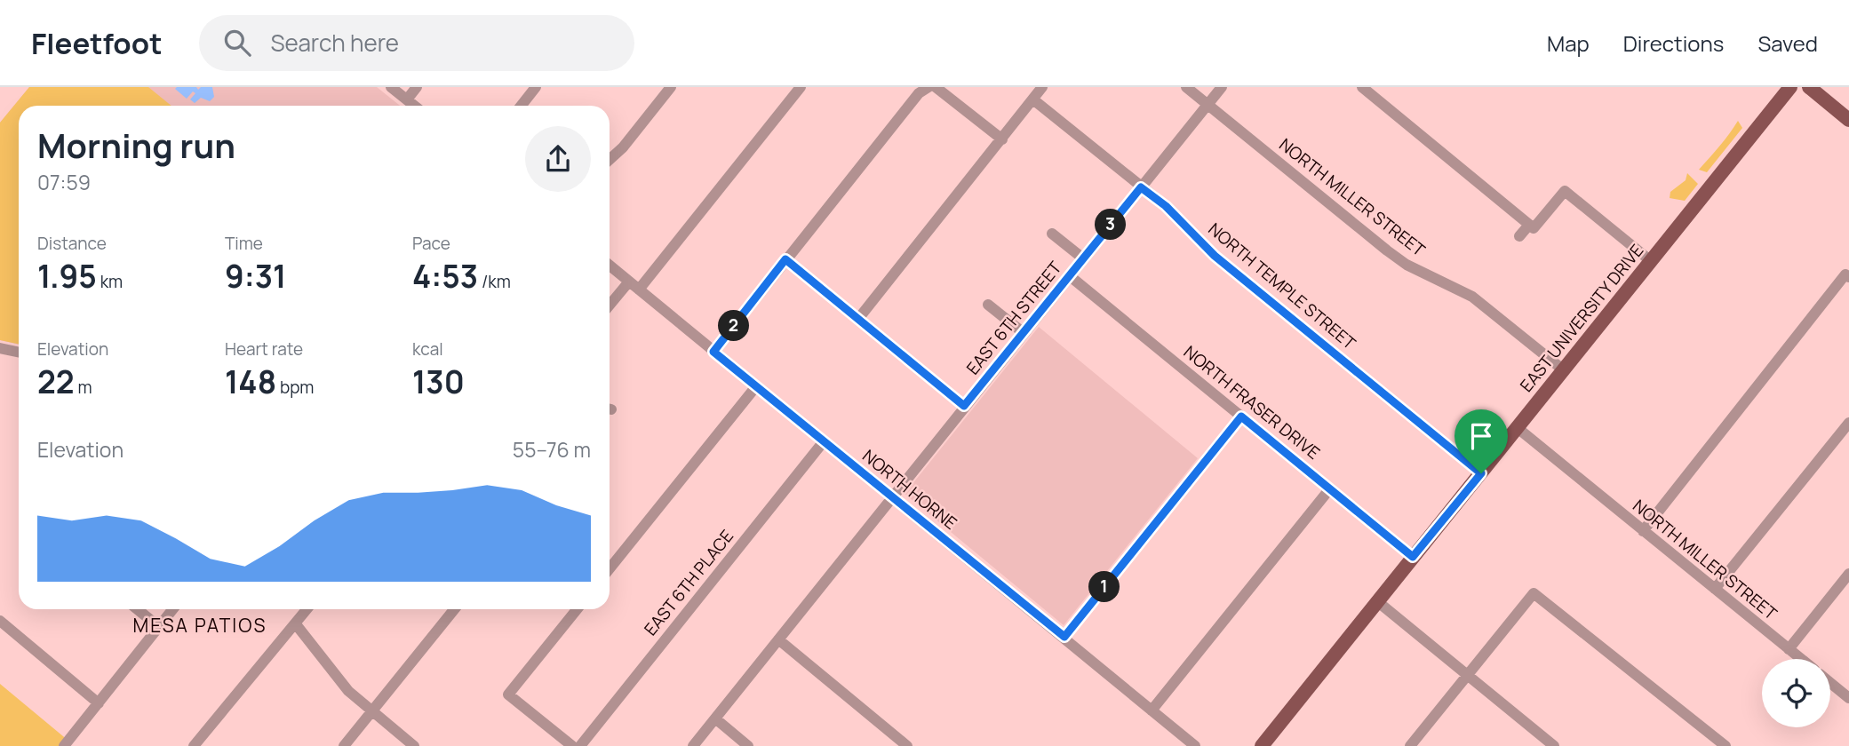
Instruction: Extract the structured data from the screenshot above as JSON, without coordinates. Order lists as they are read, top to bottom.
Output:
{
  "streets": {
    "main road": ["EAST UNIVERSITY DRIVE"],
    "street": [
      "NORTH MILLER STREET",
      "NORTH TEMPLE STREET",
      "EAST 6TH STREET",
      "NORTH FRASER DRIVE",
      "NORTH HORNE",
      "EAST 6TH PLACE"
    ]
  },
  "crossings": [
    ["NORTH MILLER STREET", "EAST 6TH STREET"],
    ["NORTH MILLER STREET", "EAST UNIVERSITY DRIVE"],
    ["NORTH TEMPLE STREET", "EAST 6TH STREET"],
    ["NORTH TEMPLE STREET", "EAST UNIVERSITY DRIVE"],
    ["EAST 6TH STREET", "NORTH FRASER DRIVE"],
    ["EAST 6TH STREET", "NORTH HORNE"],
    ["EAST UNIVERSITY DRIVE", "NORTH FRASER DRIVE"],
    ["NORTH HORNE", "EAST 6TH PLACE"]
  ],
  "districts": ["MESA PATIOS"],
  "page": {
    "header": "Fleetfoot",
    "search": "Search here",
    "nav": ["Map", "Directions", "Saved"],
    "heading": ["Morning run", "07:59"],
    "pins": ["3", "2", "1"],
    "stats": [
      ["Distance", "1.95 km"],
      ["Time", "9:31"],
      ["Pace", "4:53 /km"],
      ["Elevation", "22 m"],
      ["Heart rate", "148 bpm"],
      ["kcal", "130"]
    ],
    "chart": ["Elevation", "55–76 m"]
  }
}
